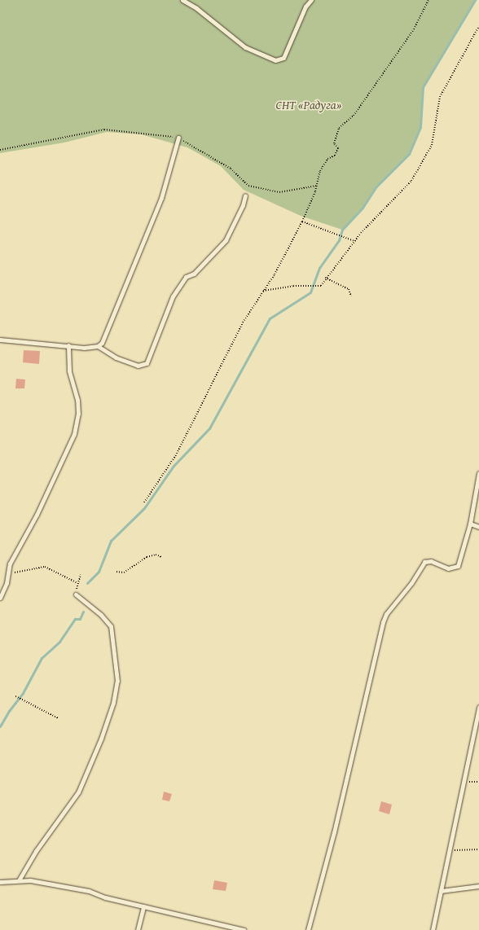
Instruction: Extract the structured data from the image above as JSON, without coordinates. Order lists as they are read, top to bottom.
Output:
{
  "parks": ["СНТ «Радуга»"]
}
